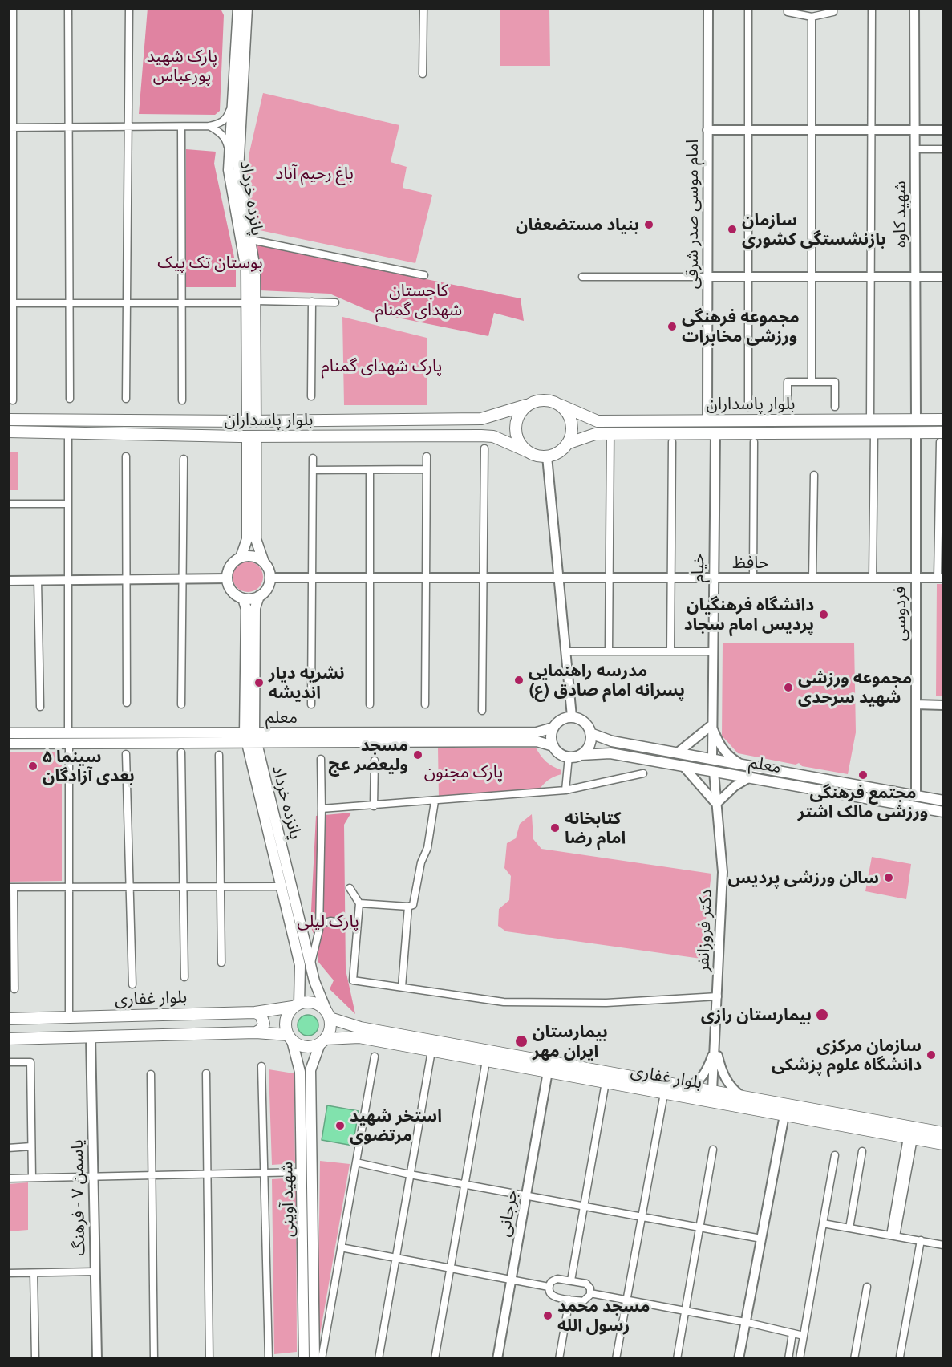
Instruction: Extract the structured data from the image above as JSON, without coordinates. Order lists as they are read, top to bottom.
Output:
{
  "streets": {
    "main road": [
      "پانزده خرداد",
      "بلوار پاسداران",
      "معلم",
      "بلوار غفاری",
      "شهید آوینی"
    ],
    "street": [
      "امام موسی صدر شرقی",
      "شهید کاوه",
      "حافظ",
      "خیام",
      "فردوسی",
      "دکتر فروزانفر",
      "یاسمن ۷ - فرهنگ",
      "جرجانی"
    ]
  },
  "crossings": [
    ["پانزده خرداد", "بلوار پاسداران"],
    ["پانزده خرداد", "حافظ"],
    ["پانزده خرداد", "معلم"],
    ["پانزده خرداد", "بلوار غفاری"],
    ["پانزده خرداد", "شهید آوینی"],
    ["امام موسی صدر شرقی", "بلوار پاسداران"],
    ["شهید کاوه", "بلوار پاسداران"],
    ["بلوار پاسداران", "خیام"],
    ["بلوار پاسداران", "فردوسی"],
    ["حافظ", "خیام"],
    ["حافظ", "فردوسی"],
    ["خیام", "معلم"],
    ["فردوسی", "معلم"],
    ["معلم", "دکتر فروزانفر"],
    ["دکتر فروزانفر", "بلوار غفاری"],
    ["بلوار غفاری", "شهید آوینی"],
    ["بلوار غفاری", "جرجانی"]
  ],
  "parks": [
    "پارک شهید پورعباس",
    "باغ رحیم آباد",
    "بوستان تک پیک",
    "کاجستان شهدای گمنام",
    "پارک شهدای گمنام",
    "پارک مجنون",
    "پارک لیلی"
  ],
  "places": [
    "بنیاد مستضعفان",
    "سازمان بازنشستگی کشوری",
    "مجموعه فرهنگی ورزشی مخابرات",
    "دانشگاه فرهنگیان پردیس امام سجاد",
    "مدرسه راهنمایی پسرانه امام صادق (ع)",
    "نشریه دیار اندیشه",
    "مجموعه ورزشی شهید سرحدی",
    "مسجد ولیعصر عج",
    "سینما ۵ بعدی آزادگان",
    "مجتمع فرهنگی ورزشی مالک اشتر",
    "کتابخانه امام رضا",
    "سالن ورزشی پردیس",
    "بیمارستان رازی",
    "بیمارستان ایران مهر",
    "سازمان مرکزی دانشگاه علوم پزشکی",
    "استخر شهید مرتضوی",
    "مسجد محمد رسول الله"
  ]
}
